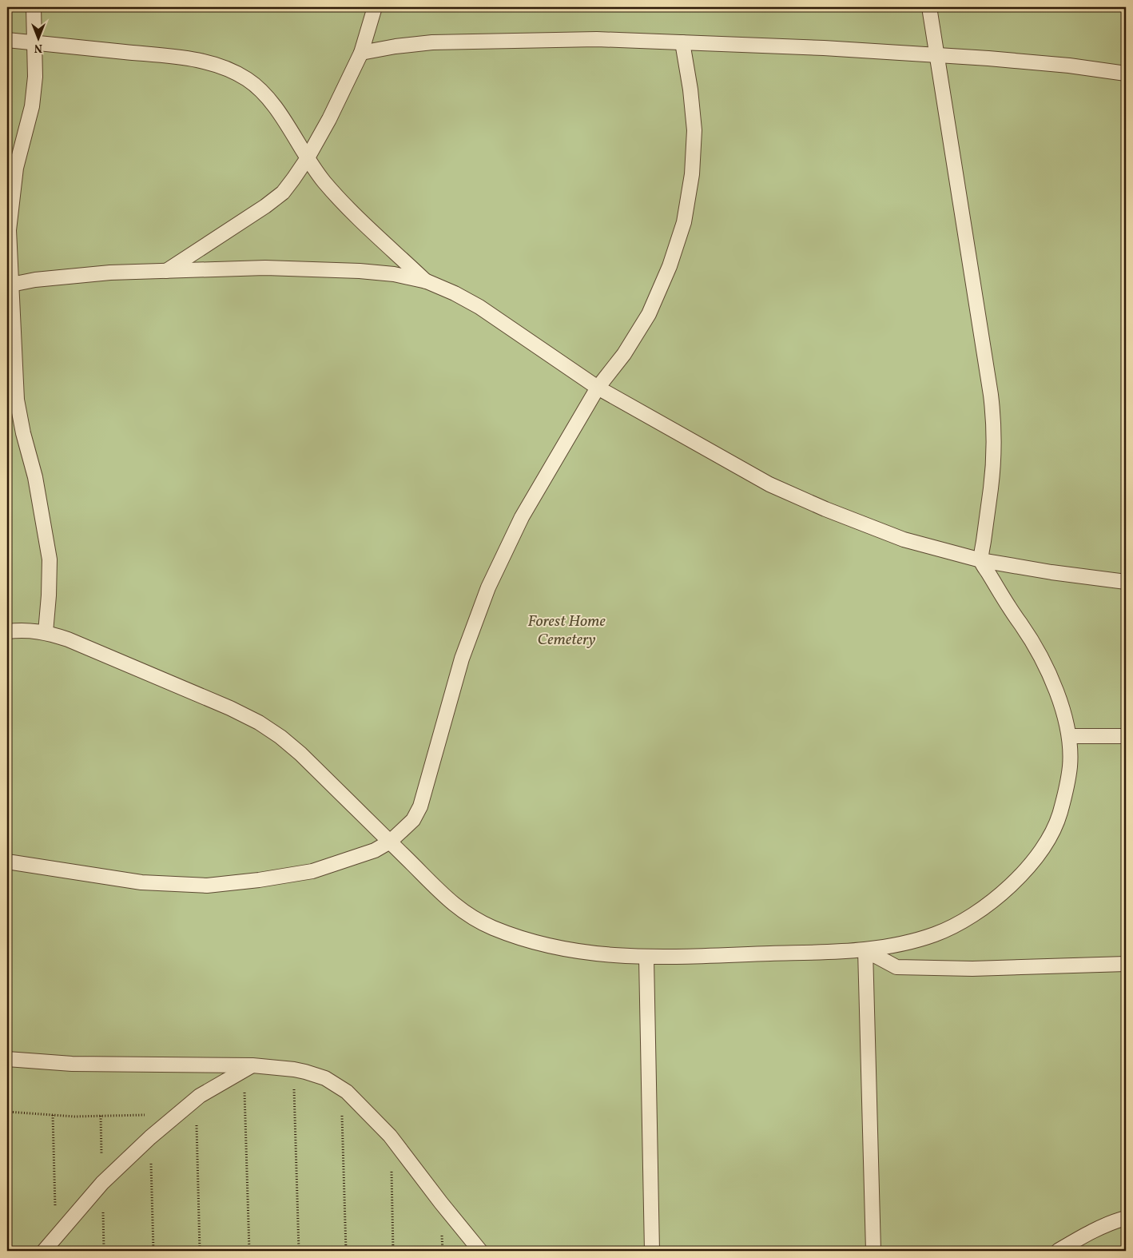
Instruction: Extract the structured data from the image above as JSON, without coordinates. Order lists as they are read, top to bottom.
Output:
{
  "parks": ["Forest Home Cemetery"],
  "north": "bottom"
}
